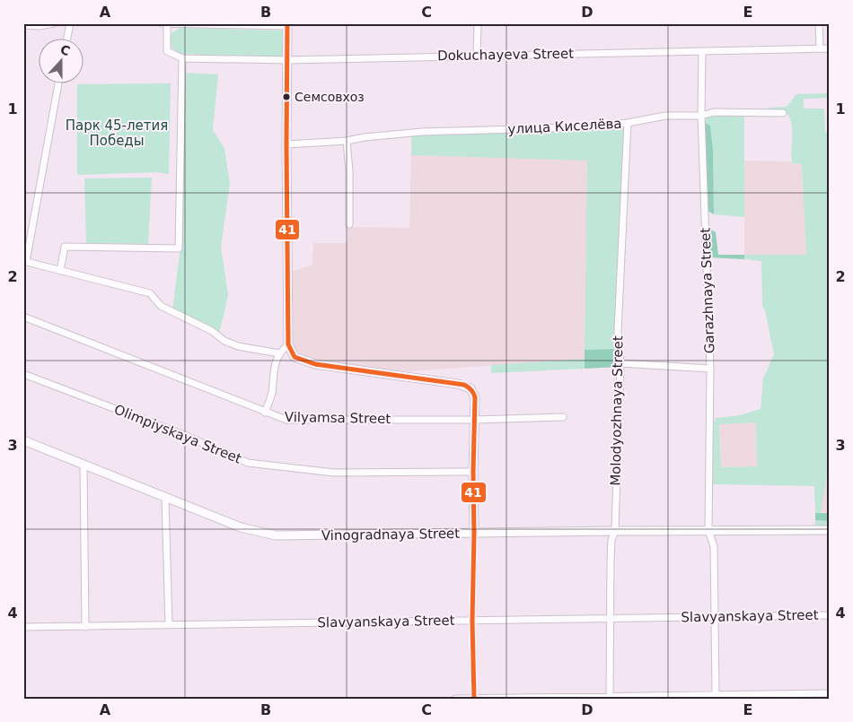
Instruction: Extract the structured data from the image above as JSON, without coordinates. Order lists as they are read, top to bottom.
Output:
{
  "streets": {
    "street": [
      "Dokuchayeva Street",
      "улица Киселёва",
      "Garazhnaya Street",
      "Molodyozhnaya Street",
      "Vilyamsa Street",
      "Olimpiyskaya Street",
      "Vinogradnaya Street",
      "Slavyanskaya Street"
    ]
  },
  "crossings": [
    ["Dokuchayeva Street", "Garazhnaya Street"],
    ["улица Киселёва", "Garazhnaya Street"],
    ["улица Киселёва", "Molodyozhnaya Street"],
    ["Garazhnaya Street", "Vinogradnaya Street"],
    ["Garazhnaya Street", "Slavyanskaya Street"],
    ["Molodyozhnaya Street", "Vinogradnaya Street"],
    ["Molodyozhnaya Street", "Slavyanskaya Street"]
  ],
  "parks": ["Парк 45-летия Победы"],
  "places": ["Семсовхоз"],
  "lines": ["transit line 41"],
  "north": "top",
  "grid": {
    "columns": [
      "A",
      "B",
      "C",
      "D",
      "E"
    ],
    "rows": [
      "1",
      "2",
      "3",
      "4"
    ]
  }
}
